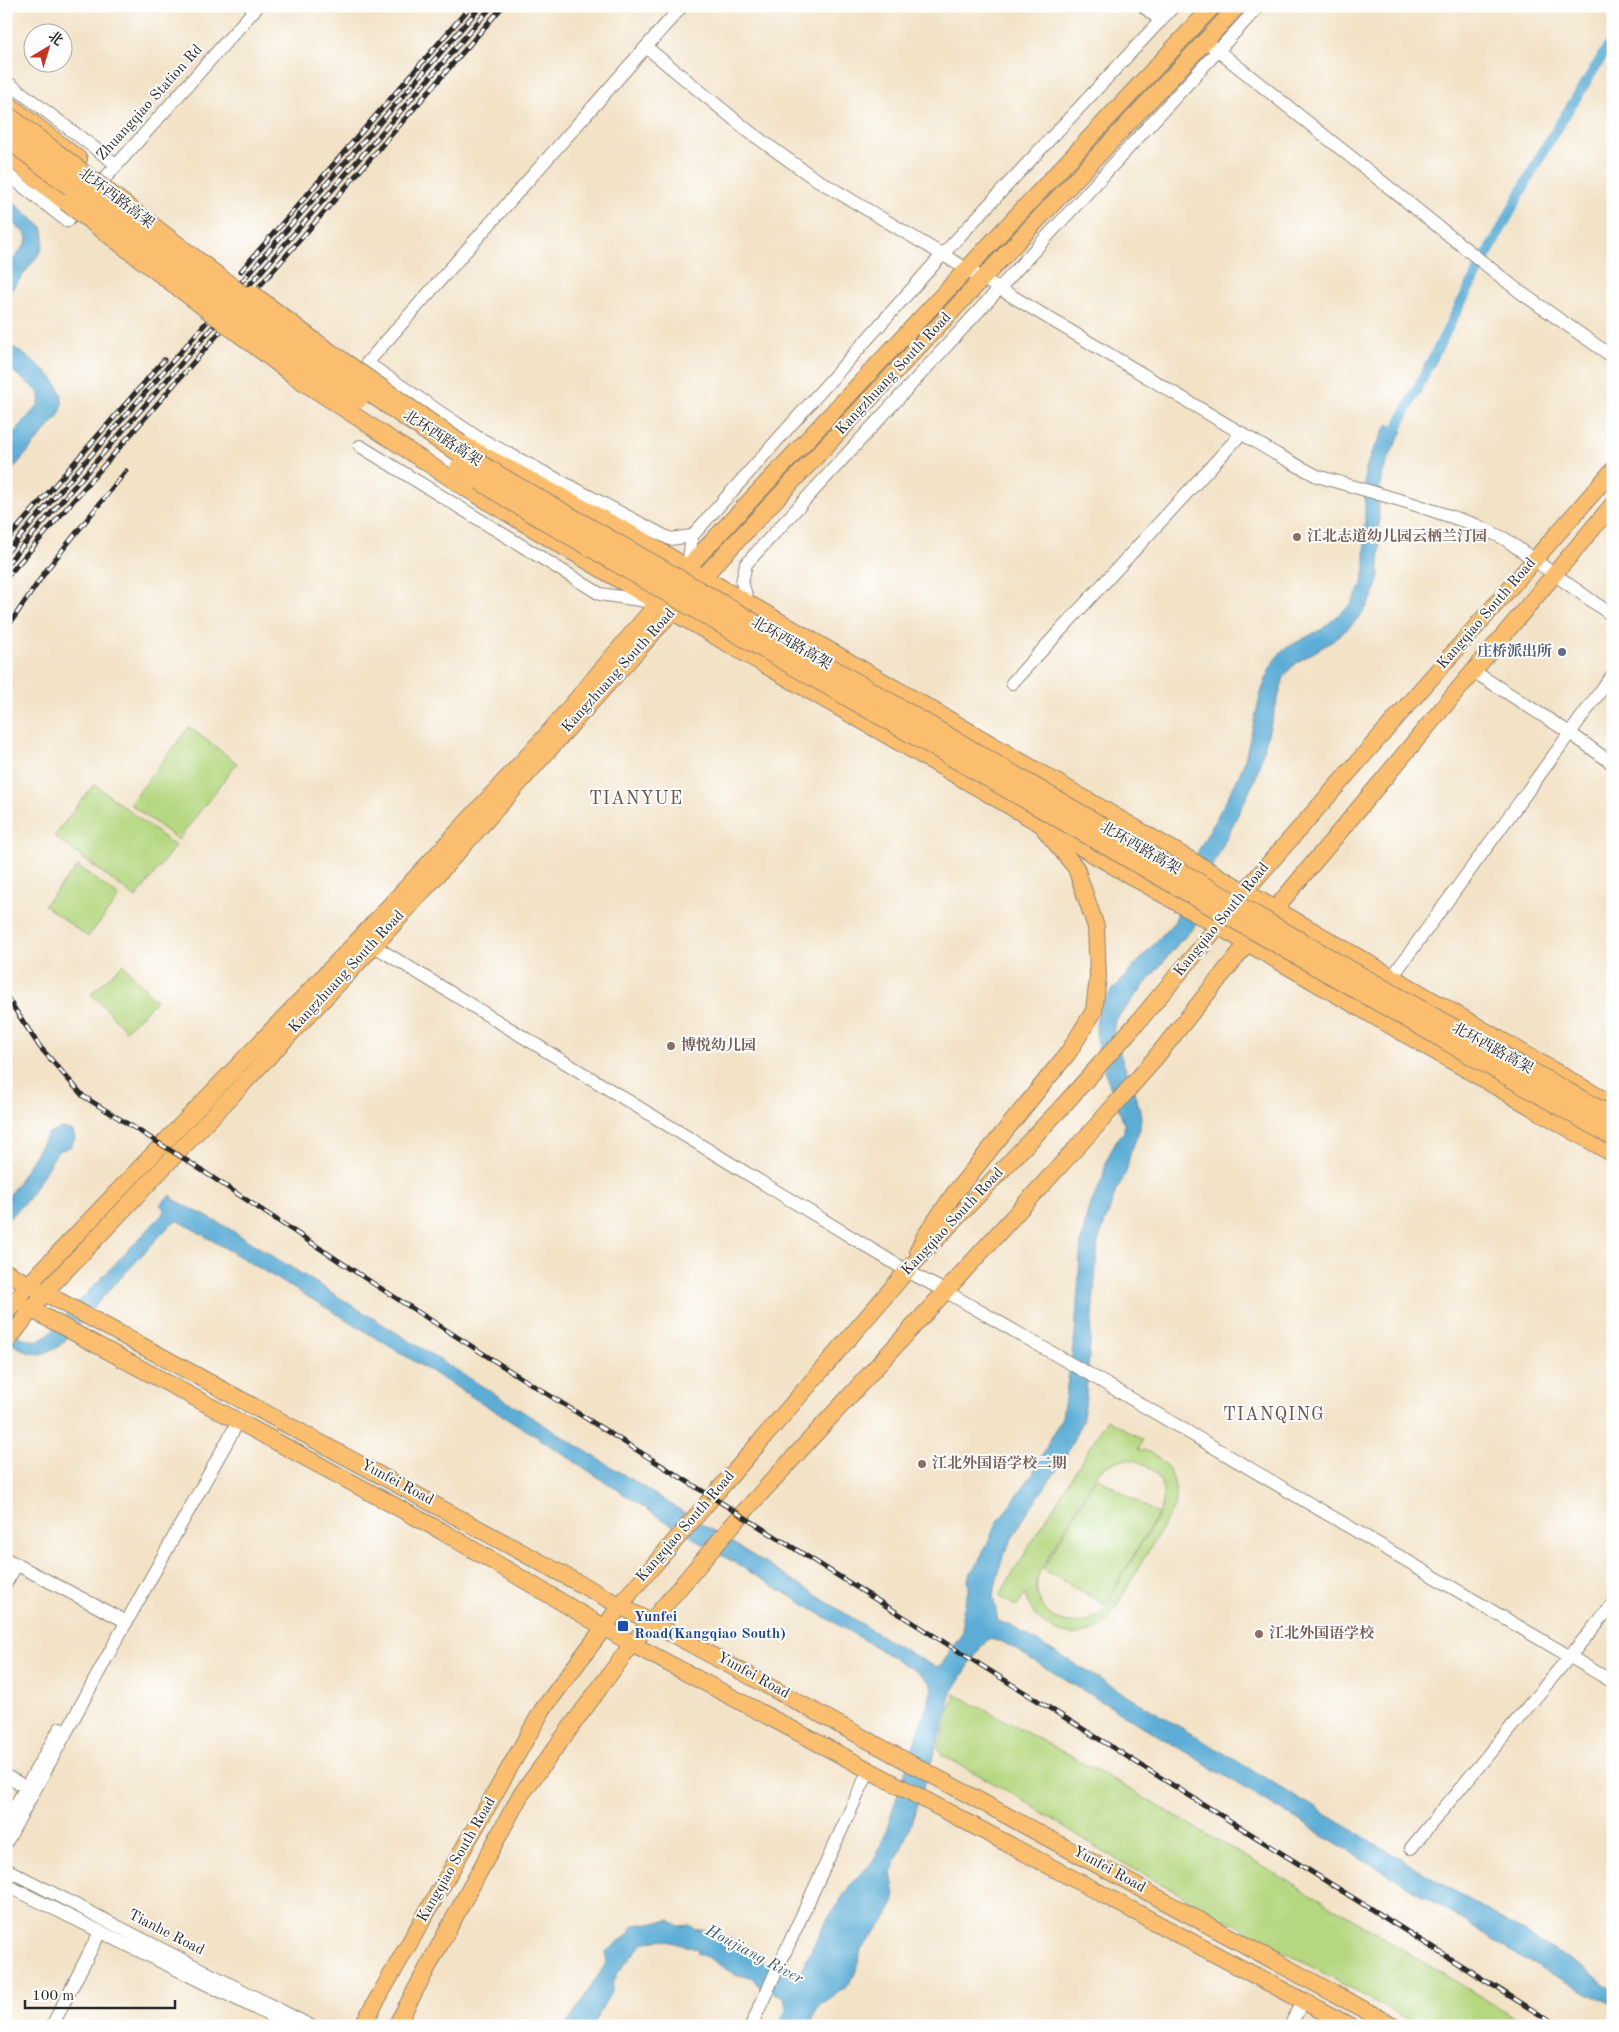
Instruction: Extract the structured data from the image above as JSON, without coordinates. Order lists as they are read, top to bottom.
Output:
{
  "streets": {
    "highway": ["北环西路高架"],
    "main road": ["Kangzhuang South Road", "Kangqiao South Road", "Yunfei Road"],
    "street": ["Zhuangqiao Station Rd", "Tianhe Road"]
  },
  "crossings": [
    ["Kangzhuang South Road", "Yunfei Road"],
    ["Kangqiao South Road", "Yunfei Road"]
  ],
  "districts": ["TIANYUE", "TIANQING"],
  "water": ["Houjiang River"],
  "places": {
    "other": [
      "江北志道幼儿园云栖兰汀园",
      "庄桥派出所",
      "博悦幼儿园",
      "江北外国语学校二期",
      "江北外国语学校"
    ],
    "transit": ["Yunfei Road(Kangqiao South)"]
  },
  "scale_bar": "100 m",
  "north": "top right"
}
